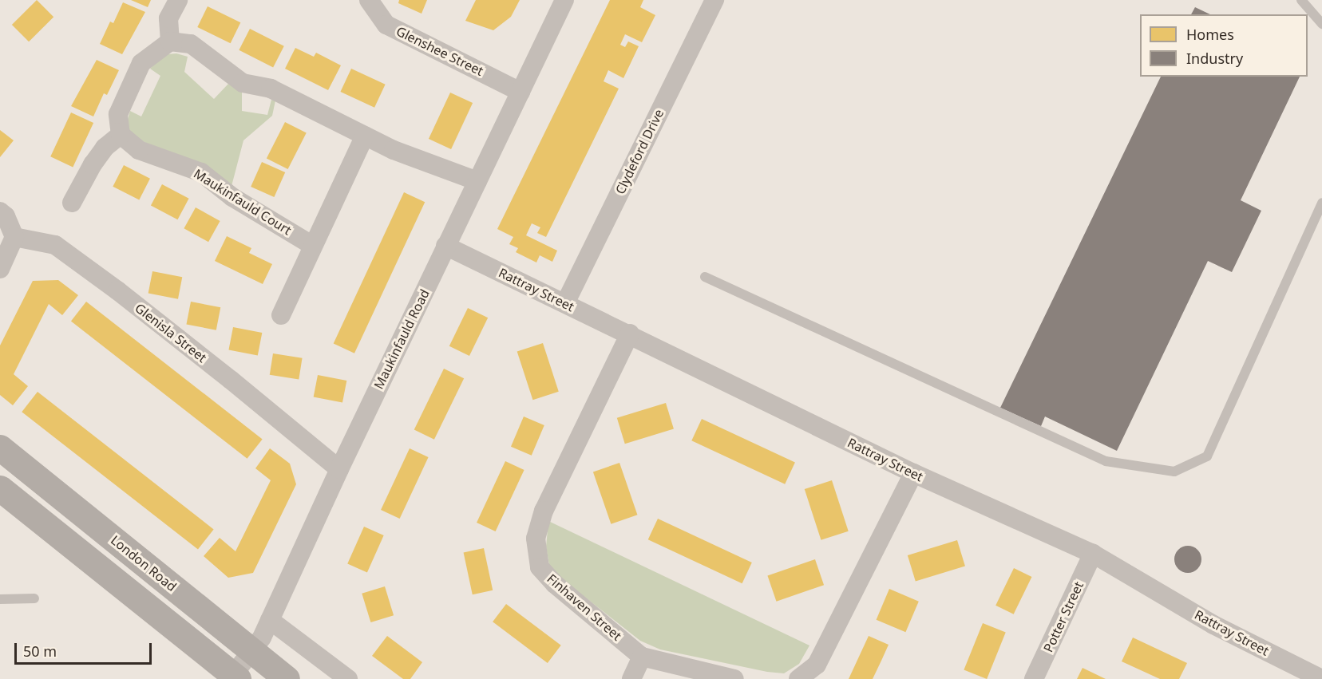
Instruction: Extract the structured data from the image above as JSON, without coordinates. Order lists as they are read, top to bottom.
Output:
{
  "streets": {
    "main road": ["London Road"],
    "street": [
      "Glenshee Street",
      "Clydeford Drive",
      "Maukinfauld Court",
      "Rattray Street",
      "Glenisla Street",
      "Maukinfauld Road",
      "Finhaven Street",
      "Potter Street"
    ]
  },
  "crossings": [
    ["Glenshee Street", "Maukinfauld Road"],
    ["Clydeford Drive", "Rattray Street"],
    ["Rattray Street", "Maukinfauld Road"],
    ["Rattray Street", "Finhaven Street"],
    ["Rattray Street", "Potter Street"],
    ["Glenisla Street", "Maukinfauld Road"],
    ["Maukinfauld Road", "London Road"]
  ],
  "legend": ["Homes", "Industry"],
  "scale_bar": "50 m"
}
